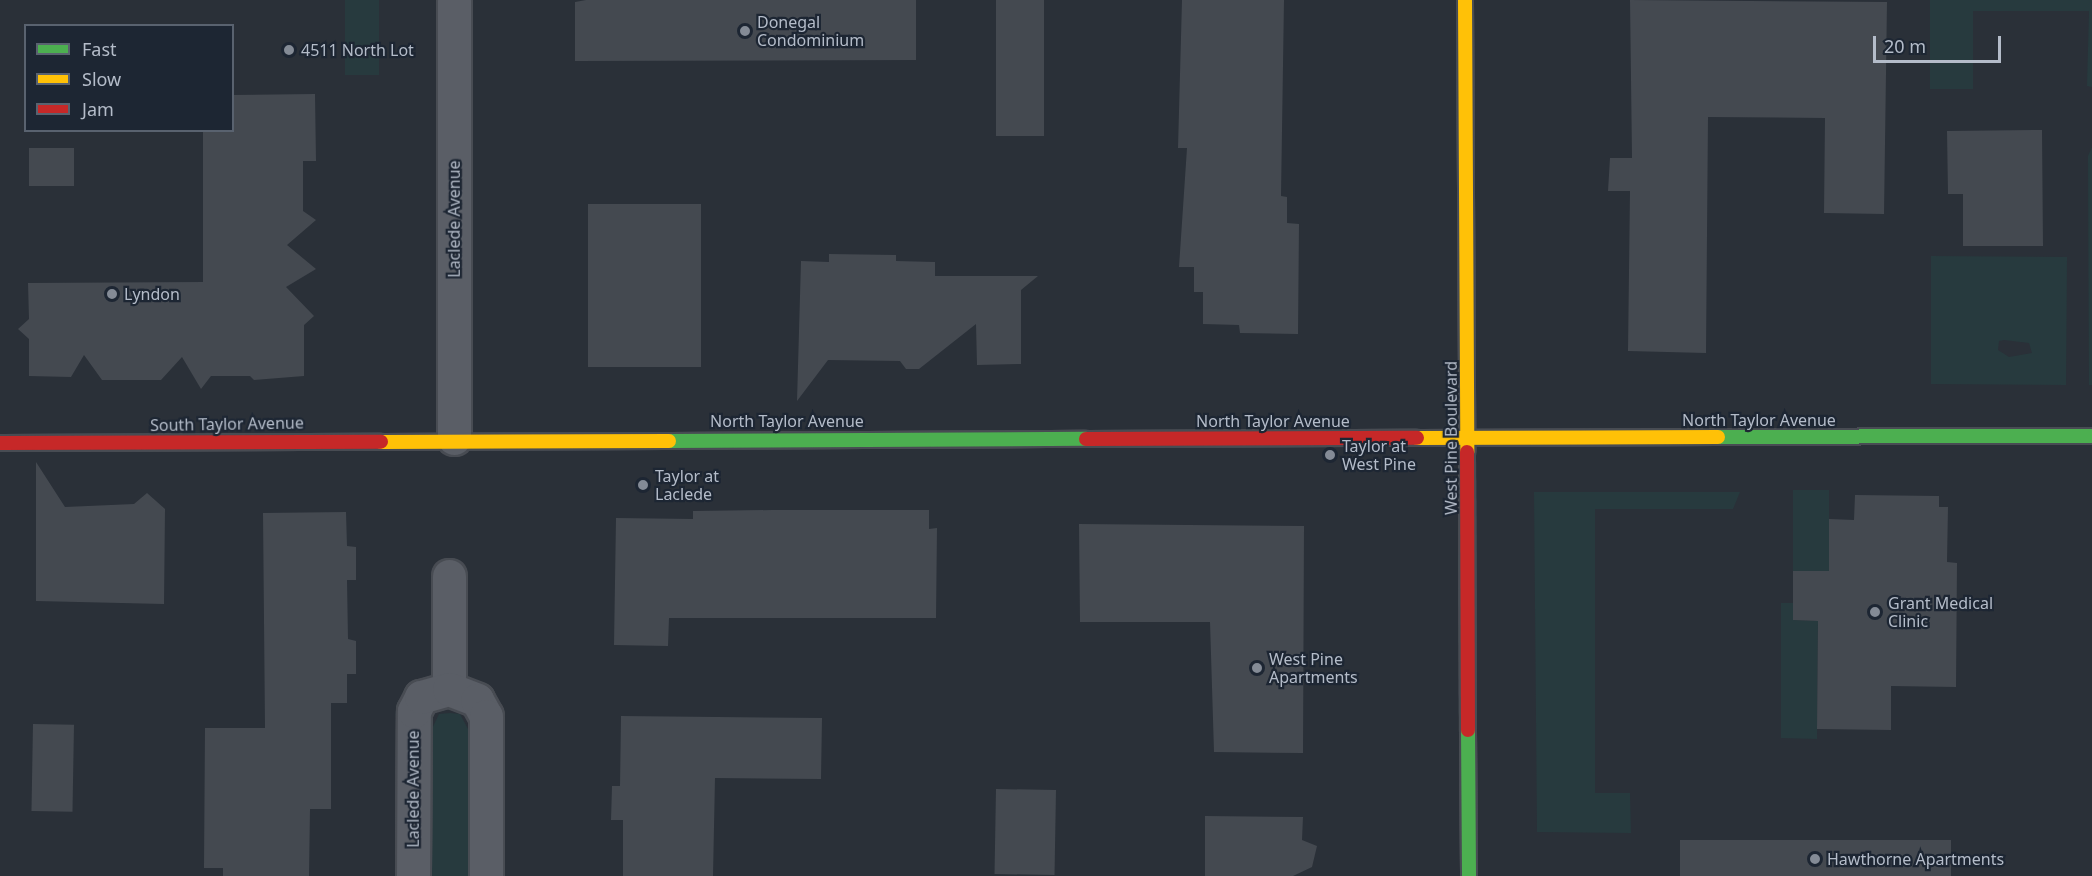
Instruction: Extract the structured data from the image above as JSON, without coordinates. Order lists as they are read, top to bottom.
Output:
{
  "streets": {
    "street": [
      "Laclede Avenue",
      "North Taylor Avenue",
      "South Taylor Avenue",
      "West Pine Boulevard"
    ]
  },
  "crossings": [
    ["Laclede Avenue", "North Taylor Avenue"],
    ["Laclede Avenue", "South Taylor Avenue"],
    ["North Taylor Avenue", "South Taylor Avenue"],
    ["North Taylor Avenue", "West Pine Boulevard"]
  ],
  "places": [
    "Donegal Condominium",
    "4511 North Lot",
    "Lyndon",
    "Taylor at West Pine",
    "Taylor at Laclede",
    "Grant Medical Clinic",
    "West Pine Apartments",
    "Hawthorne Apartments"
  ],
  "legend": ["Fast", "Slow", "Jam"],
  "scale_bar": "20 m"
}
